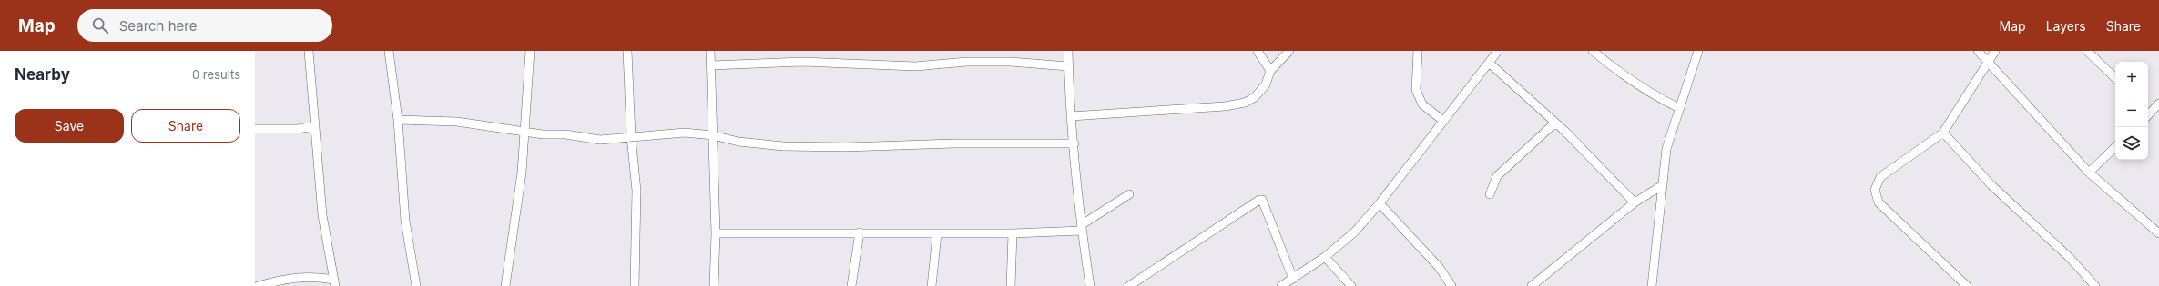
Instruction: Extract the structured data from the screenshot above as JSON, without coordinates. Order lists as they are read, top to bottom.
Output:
{
  "page": {
    "header": "Map",
    "search": "Search here",
    "nav": ["Map", "Layers", "Share"],
    "heading": ["Nearby", "0 results"],
    "map_buttons": ["+", "−"],
    "buttons": ["Save", "Share"]
  }
}
